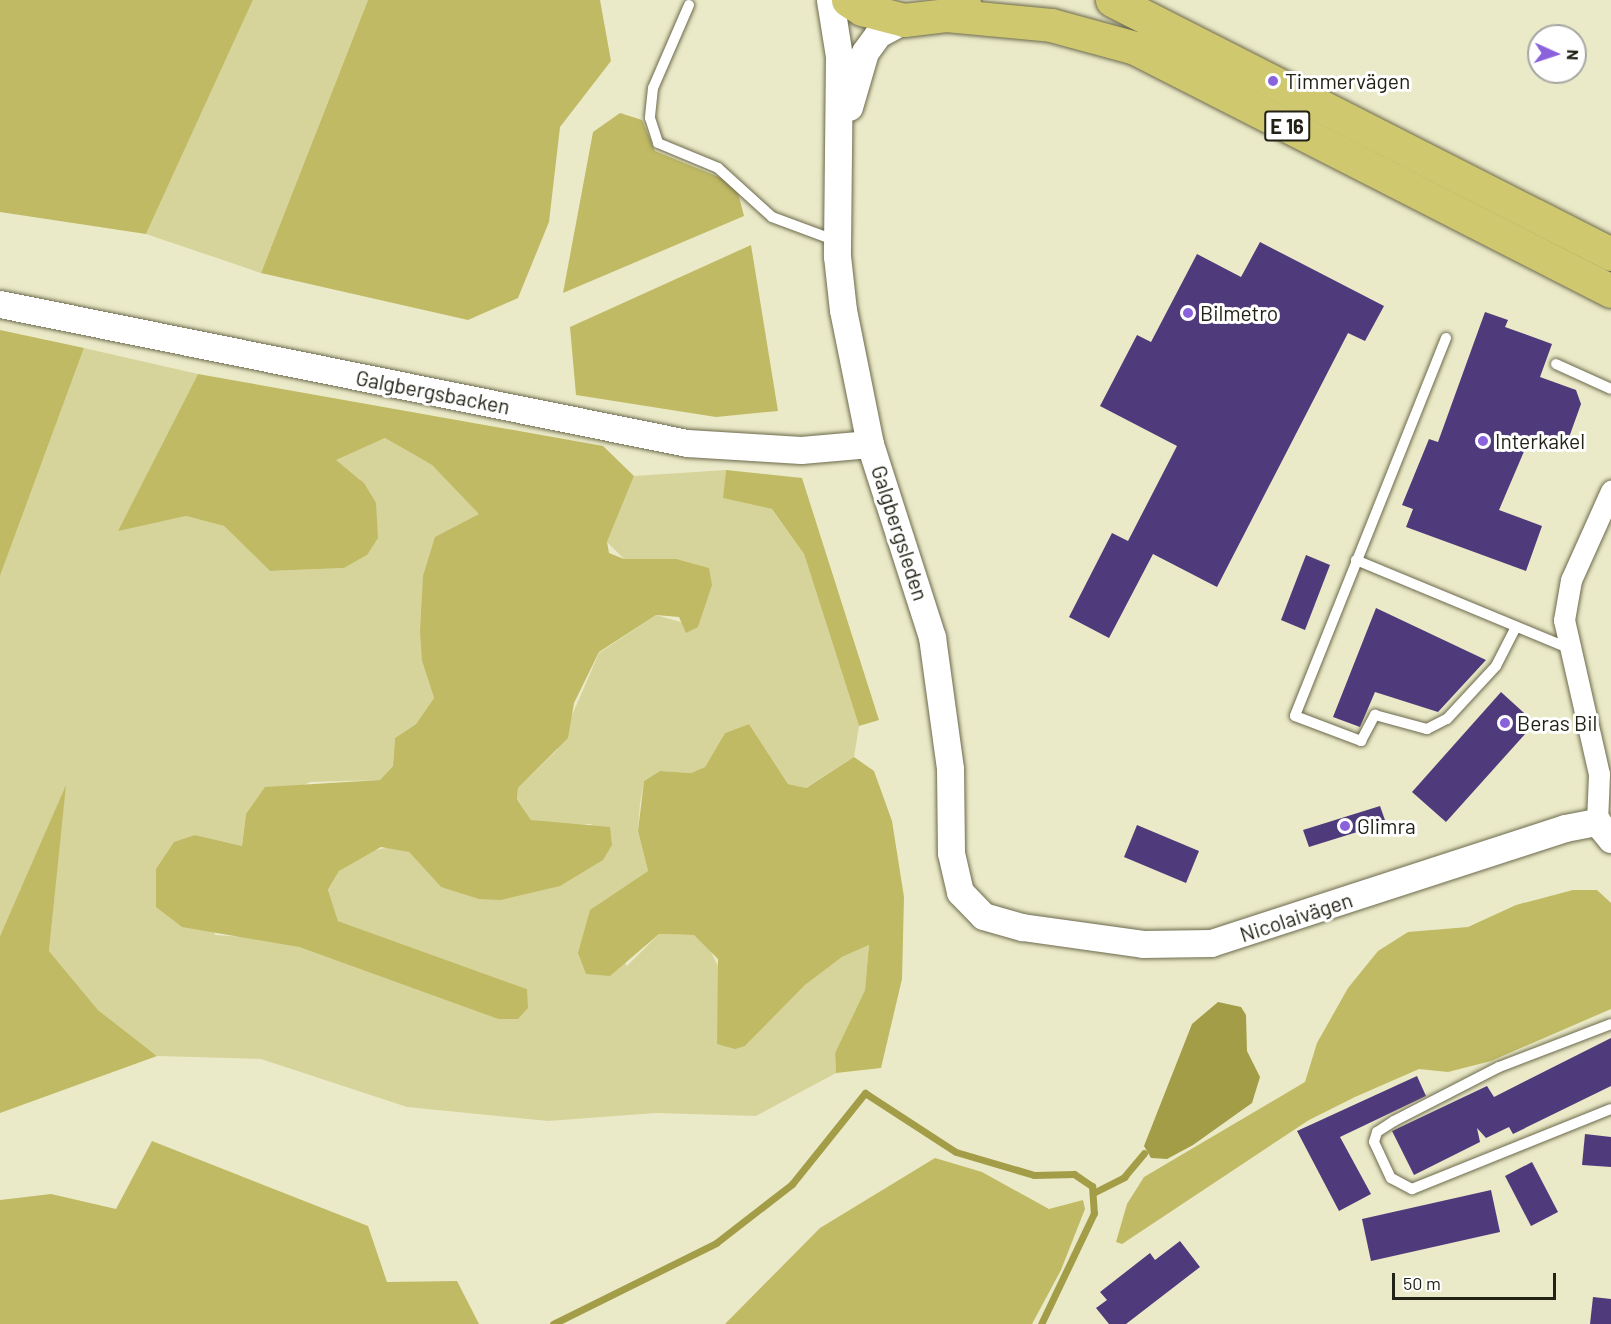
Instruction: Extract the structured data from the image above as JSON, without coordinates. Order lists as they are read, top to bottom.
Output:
{
  "streets": {
    "highway": ["E 16"],
    "street": ["Galgbergsbacken", "Galgbergsleden", "Nicolaivägen"]
  },
  "crossings": [
    ["E 16", "Galgbergsleden"],
    ["Galgbergsbacken", "Galgbergsleden"],
    ["Galgbergsleden", "Nicolaivägen"]
  ],
  "places": [
    "Timmervägen",
    "Bilmetro",
    "Interkakel",
    "Beras Bil",
    "Glimra"
  ],
  "scale_bar": "50 m",
  "north": "right"
}
